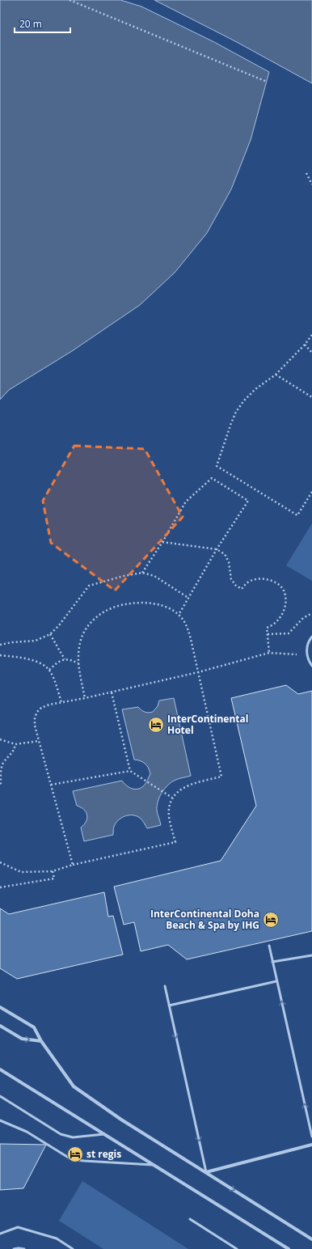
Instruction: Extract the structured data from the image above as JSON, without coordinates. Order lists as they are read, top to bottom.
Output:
{
  "places": {
    "hotel": ["InterContinental Hotel", "InterContinental Doha Beach & Spa by IHG", "st regis"]
  },
  "scale_bar": "20 m"
}
